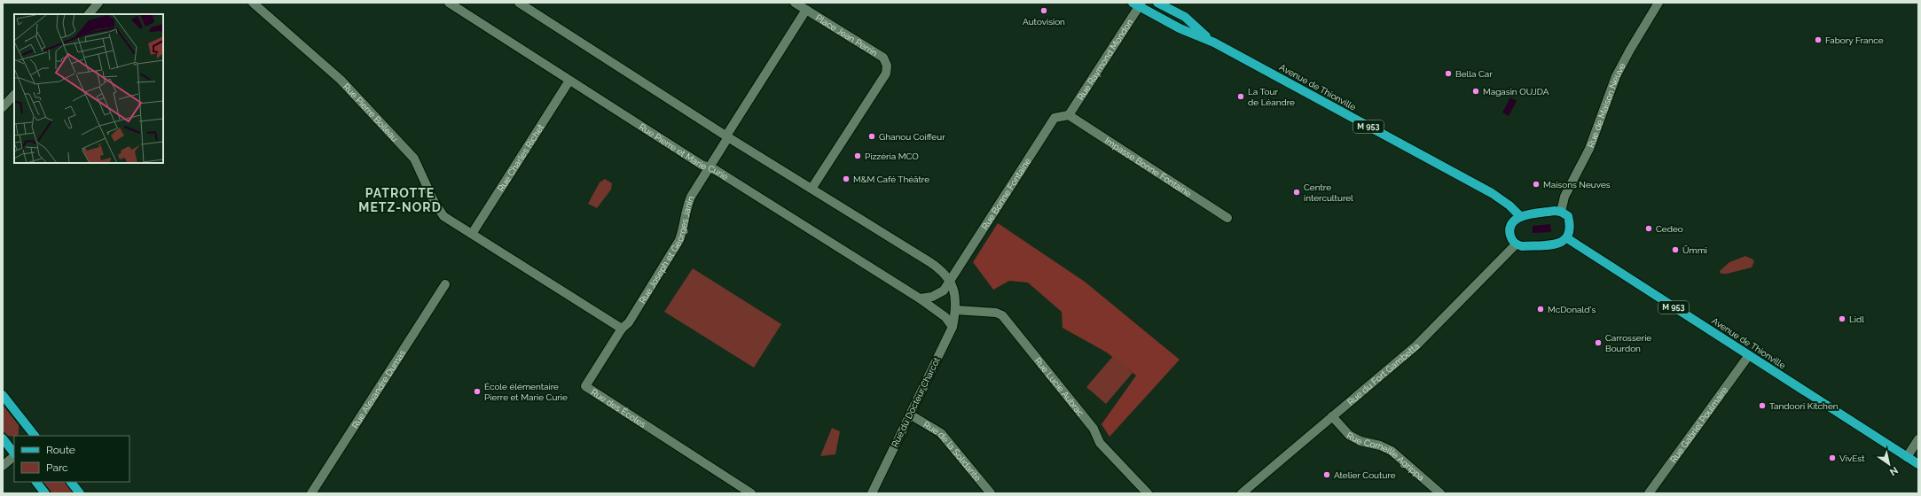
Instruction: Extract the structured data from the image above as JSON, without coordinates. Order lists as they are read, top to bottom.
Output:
{
  "streets": {
    "main road": ["Avenue de Thionville", "M 953"],
    "street": [
      "Place Jean Perrin",
      "Rue Raymond Mondon",
      "Rue de Maison Neuve",
      "Rue Pierre Boileau",
      "Rue Pierre et Marie Curie",
      "Rue Charles Richet",
      "Impasse Bonne Fontaine",
      "Rue Bonne Fontaine",
      "Rue Joseph et Georges Janin",
      "Rue du Fort Gambetta",
      "Rue Lucie Aubrac",
      "Rue Alexandre Dumas",
      "Rue du Docteur Charcot",
      "Rue des Écoles",
      "Rue Gabriel Poulmaire",
      "Rue de la Solidarité",
      "Rue Corneille Agrippa"
    ]
  },
  "crossings": [
    ["Place Jean Perrin", "Rue Pierre et Marie Curie"],
    ["Place Jean Perrin", "Rue Joseph et Georges Janin"],
    ["Rue Raymond Mondon", "Avenue de Thionville"],
    ["Rue Raymond Mondon", "Impasse Bonne Fontaine"],
    ["Rue Raymond Mondon", "Rue Bonne Fontaine"],
    ["Avenue de Thionville", "Rue Gabriel Poulmaire"],
    ["Rue Pierre Boileau", "Rue Charles Richet"],
    ["Rue Pierre et Marie Curie", "Rue Charles Richet"],
    ["Rue Pierre et Marie Curie", "Rue Joseph et Georges Janin"],
    ["Rue Pierre et Marie Curie", "Rue du Docteur Charcot"],
    ["Impasse Bonne Fontaine", "Rue Bonne Fontaine"],
    ["Rue Joseph et Georges Janin", "Rue des Écoles"],
    ["Rue du Fort Gambetta", "Rue Corneille Agrippa"],
    ["Rue Lucie Aubrac", "Rue du Docteur Charcot"],
    ["Rue du Docteur Charcot", "Rue de la Solidarité"]
  ],
  "districts": ["PATROTTE METZ-NORD"],
  "places": [
    "Autovision",
    "Fabory France",
    "Bella Car",
    "Magasin OUJDA",
    "La Tour de Léandre",
    "Ghanou Coiffeur",
    "Pizzéria MCO",
    "M&M Café Théâtre",
    "Maisons Neuves",
    "Centre interculturel",
    "Cedeo",
    "Ūmmi",
    "McDonald's",
    "Lidl",
    "Carrosserie Bourdon",
    "École élémentaire Pierre et Marie Curie",
    "Tandoori Kitchen",
    "VivEst",
    "Atelier Couture"
  ],
  "legend": ["Route", "Parc"],
  "north": "bottom right"
}
